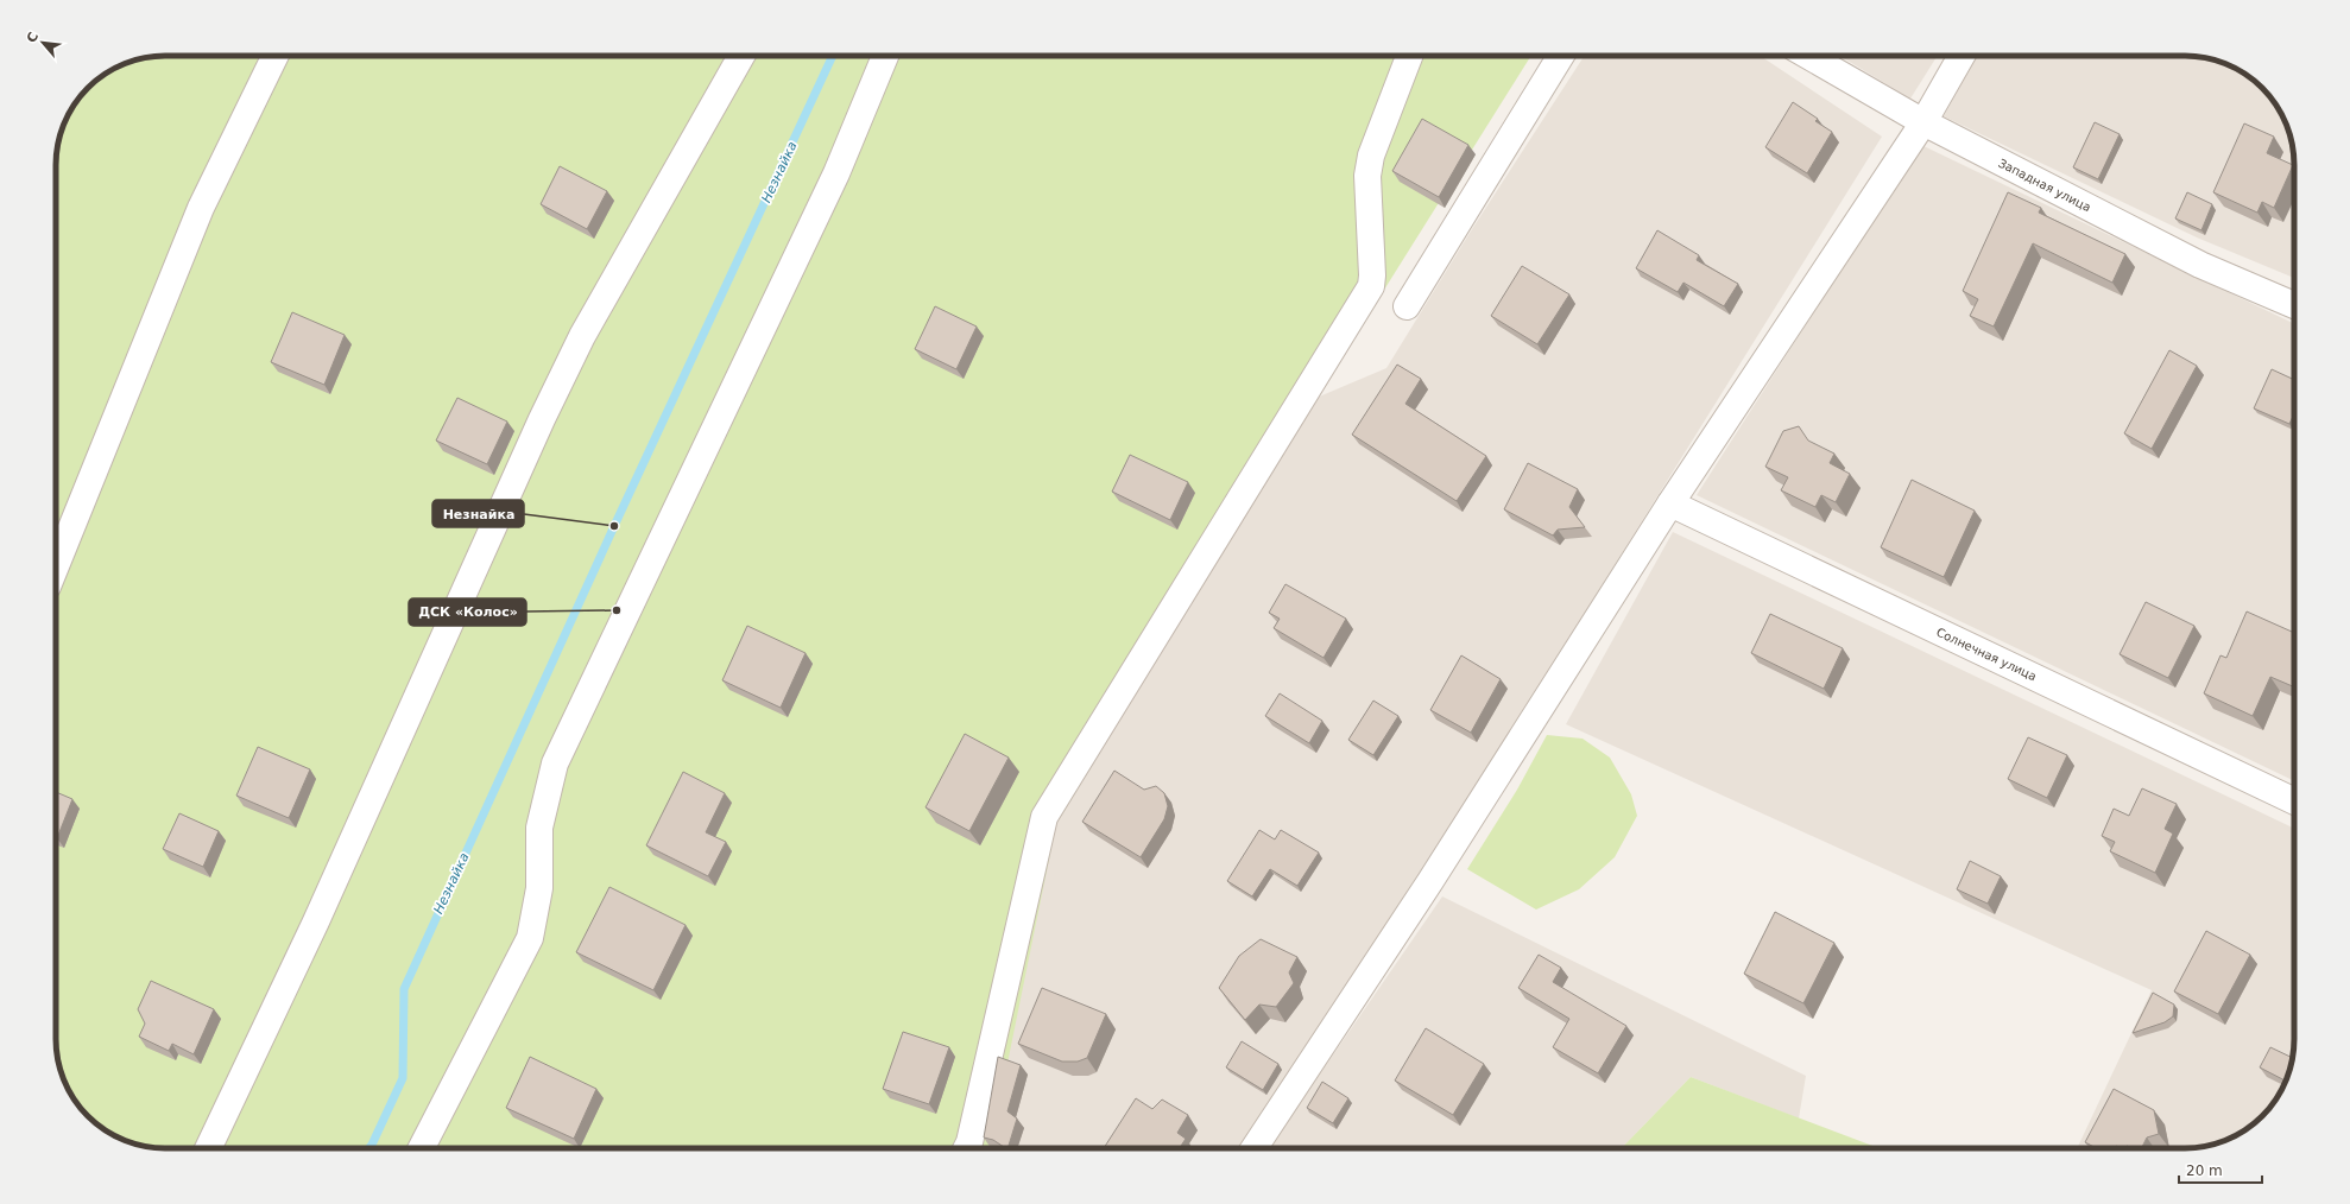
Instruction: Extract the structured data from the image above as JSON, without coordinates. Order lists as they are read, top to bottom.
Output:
{
  "streets": {
    "street": ["Западная улица", "Солнечная улица"]
  },
  "water": ["Незнайка"],
  "places": ["Незнайка", "ДСК «Колос»"],
  "scale_bar": "20 m",
  "north": "top left"
}
